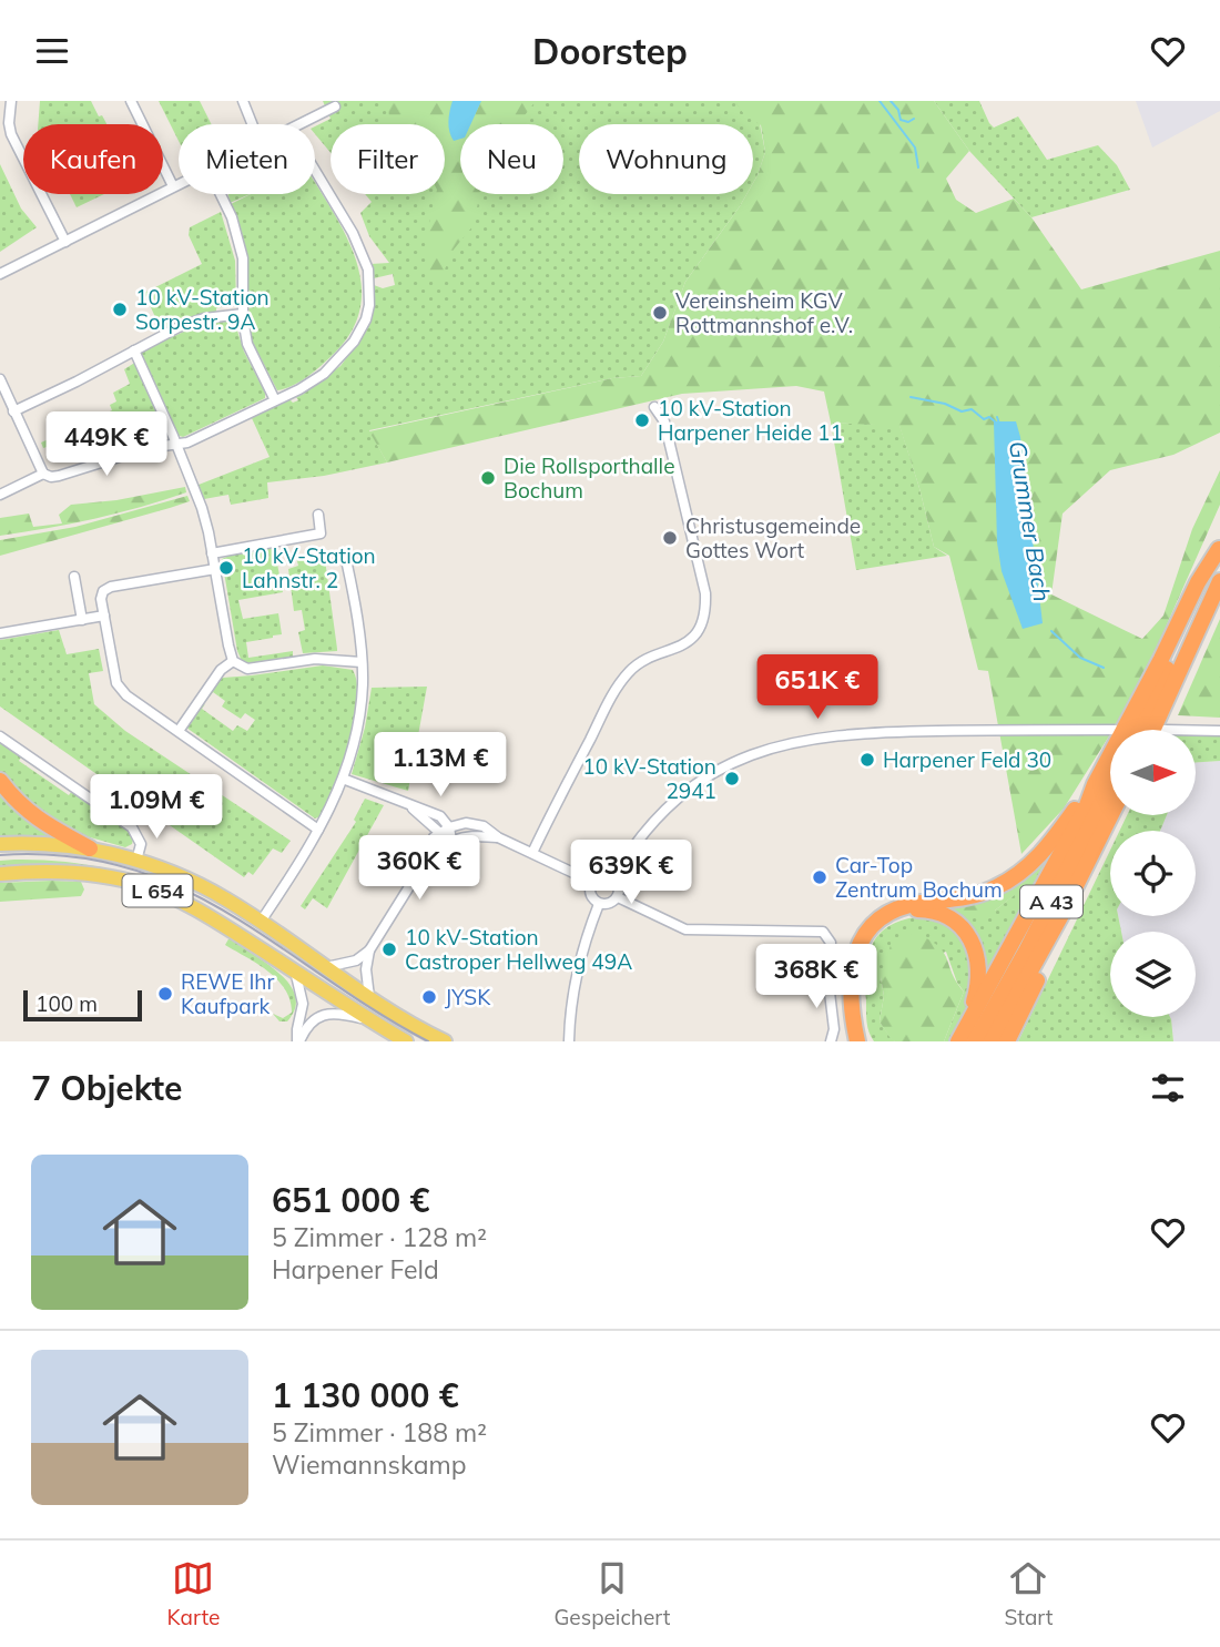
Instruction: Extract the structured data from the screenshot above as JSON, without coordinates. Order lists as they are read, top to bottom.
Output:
{
  "streets": {
    "highway": ["A 43"],
    "main road": ["L 654"]
  },
  "water": ["Grummer Bach"],
  "places": [
    "10 kV-Station Sorpestr. 9A",
    "Vereinsheim KGV Rottmannshof e.V.",
    "10 kV-Station Harpener Heide 11",
    "Die Rollsporthalle Bochum",
    "Christusgemeinde Gottes Wort",
    "10 kV-Station Lahnstr. 2",
    "Harpener Feld 30",
    "10 kV-Station 2941",
    "Car-Top Zentrum Bochum",
    "10 kV-Station Castroper Hellweg 49A",
    "REWE Ihr Kaufpark",
    "JYSK"
  ],
  "scale_bar": "100 m",
  "north": "right",
  "page": {
    "header": "Doorstep",
    "chip": [
      "Kaufen",
      "Mieten",
      "Filter",
      "Neu",
      "Wohnung"
    ],
    "price": [
      "449K €",
      "651K €",
      "1.13M €",
      "1.09M €",
      "360K €",
      "639K €",
      "368K €"
    ],
    "scale": "100 m",
    "heading": "7 Objekte",
    "list": [
      {
        "name": "651 000 €",
        "note": "5 Zimmer · 128 m² · Harpener Feld"
      },
      {
        "name": "1 130 000 €",
        "note": "5 Zimmer · 188 m² · Wiemannskamp"
      }
    ],
    "tabs": ["Karte", "Gespeichert", "Start"]
  }
}
